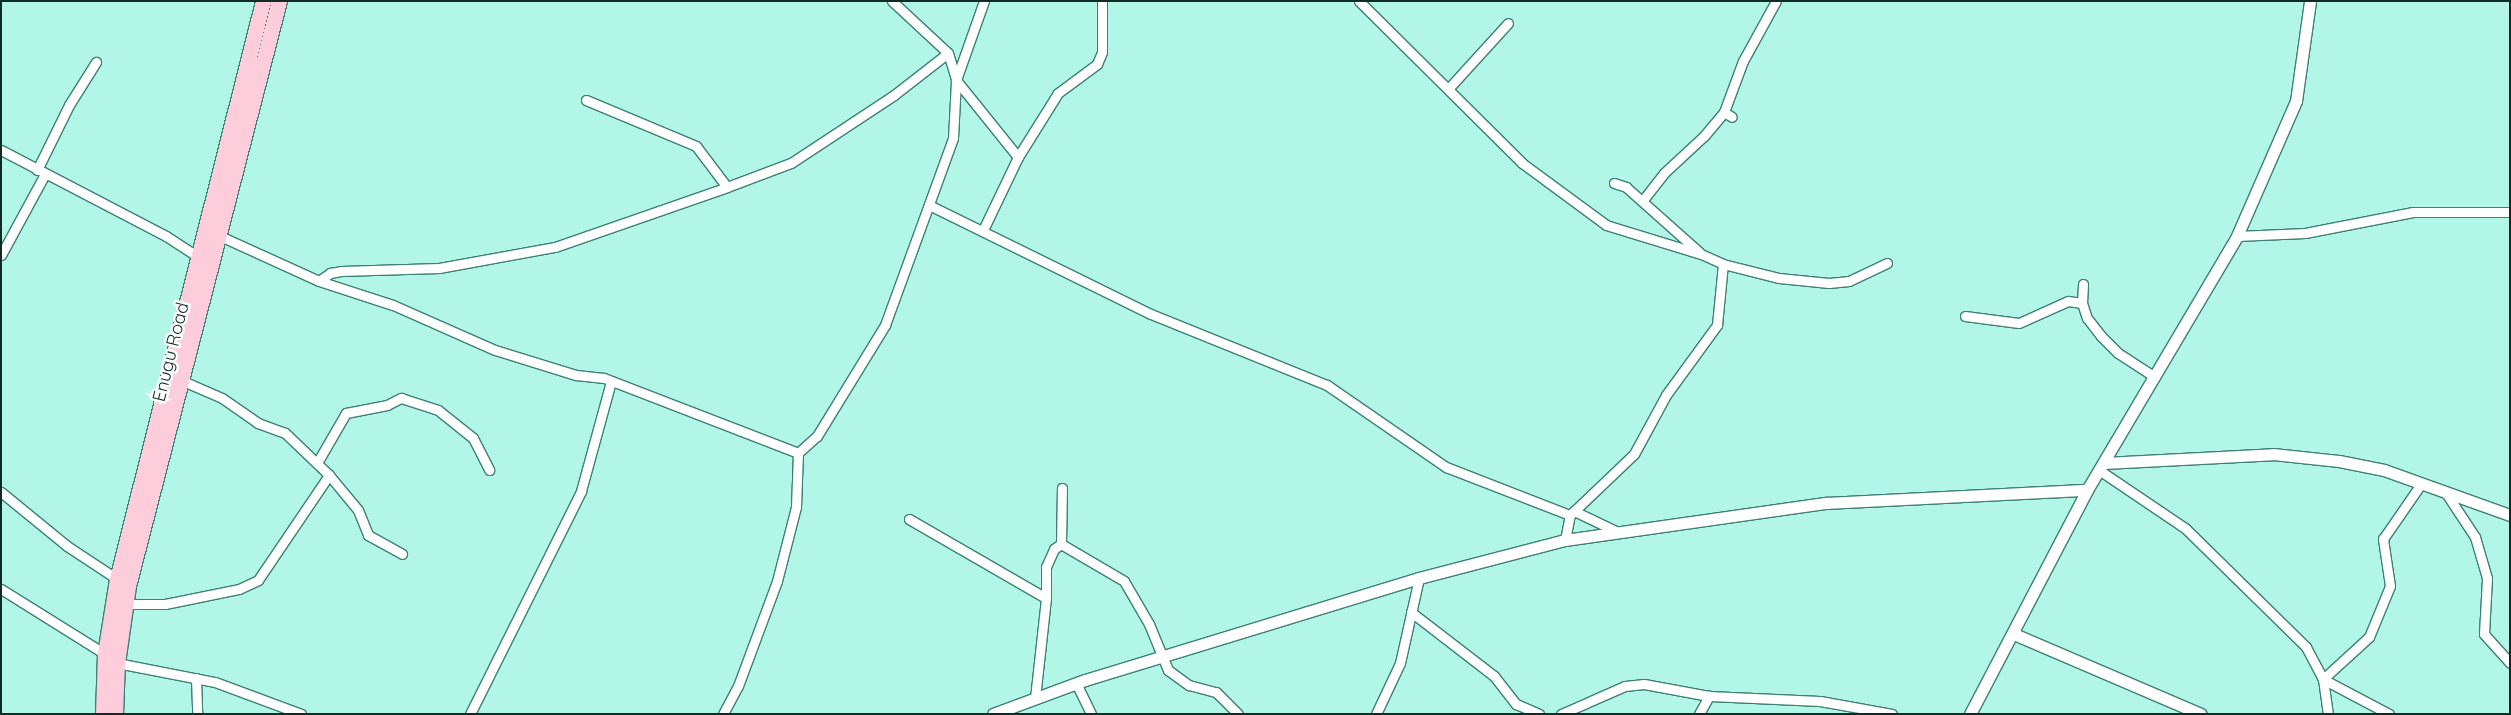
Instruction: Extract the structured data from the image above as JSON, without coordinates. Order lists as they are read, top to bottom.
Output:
{
  "streets": {
    "main road": ["Enugu Road"]
  }
}
